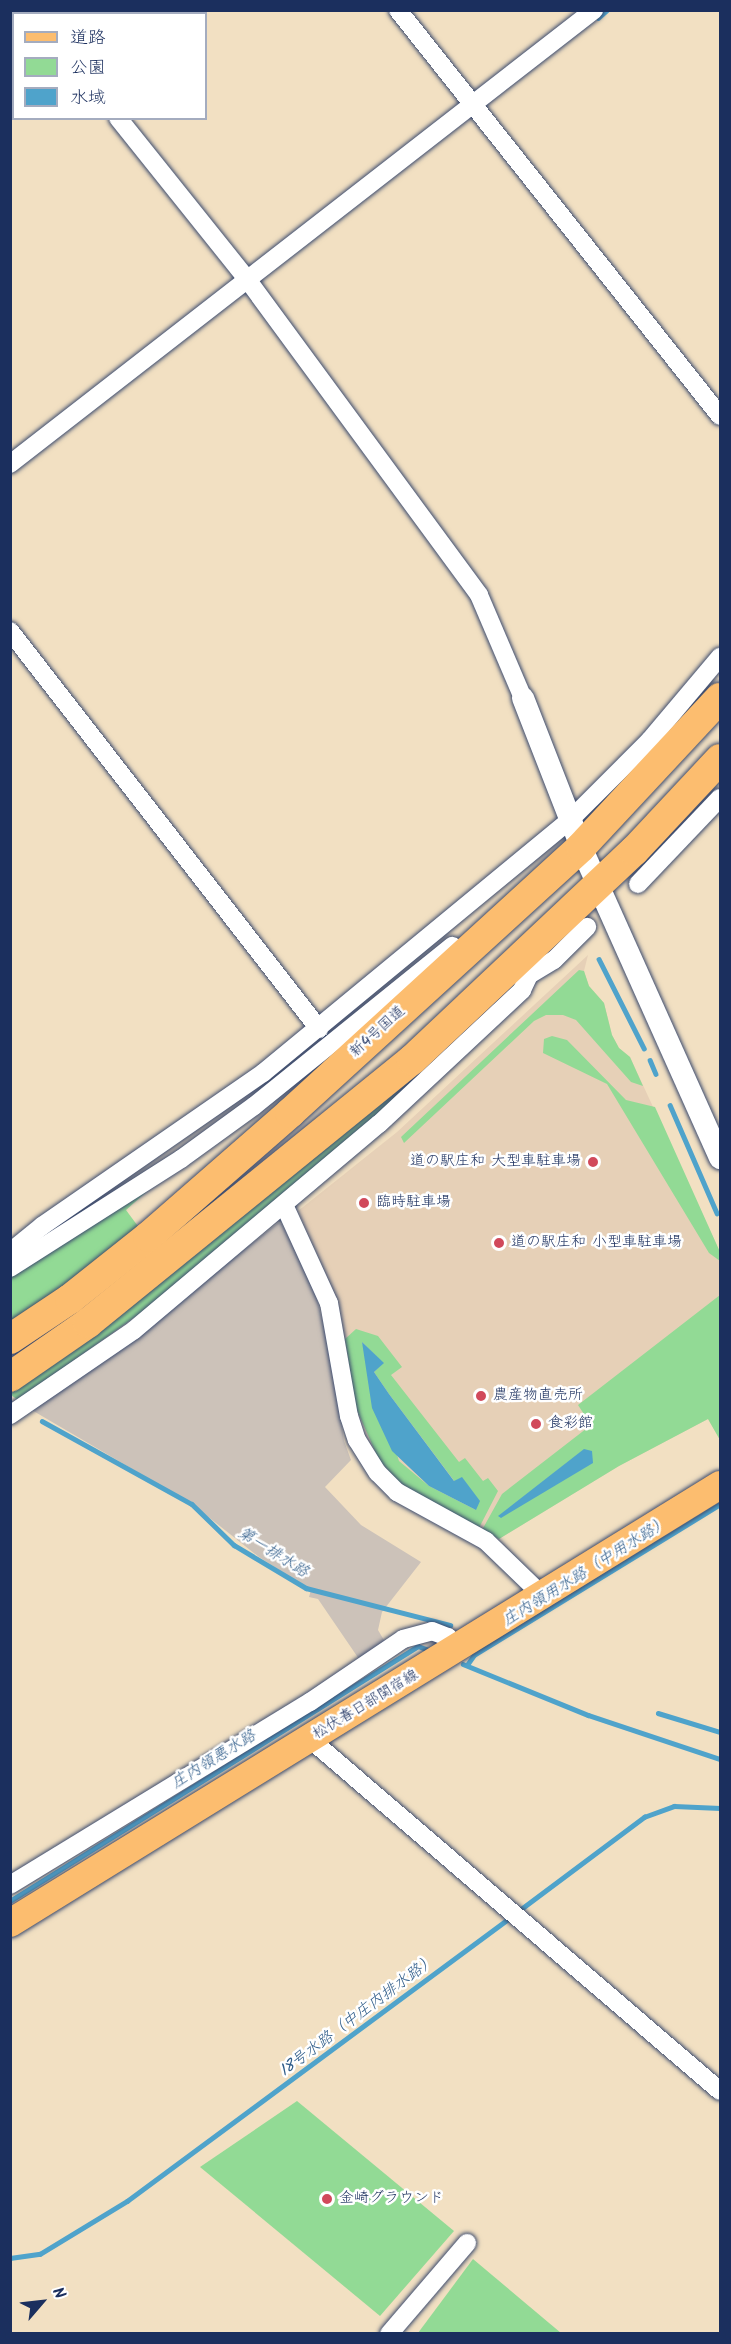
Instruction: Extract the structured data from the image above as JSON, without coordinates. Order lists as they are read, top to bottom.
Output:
{
  "streets": {
    "highway": ["新4号国道"],
    "main road": ["松伏春日部関宿線"]
  },
  "water": [
    "第一排水路",
    "庄内領用水路（中用水路）",
    "庄内領悪水路",
    "18号水路（中庄内排水路）"
  ],
  "places": [
    "道の駅庄和 大型車駐車場",
    "臨時駐車場",
    "道の駅庄和 小型車駐車場",
    "農産物直売所",
    "食彩館",
    "金崎グラウンド"
  ],
  "legend": ["道路", "公園", "水域"],
  "north": "top right"
}
